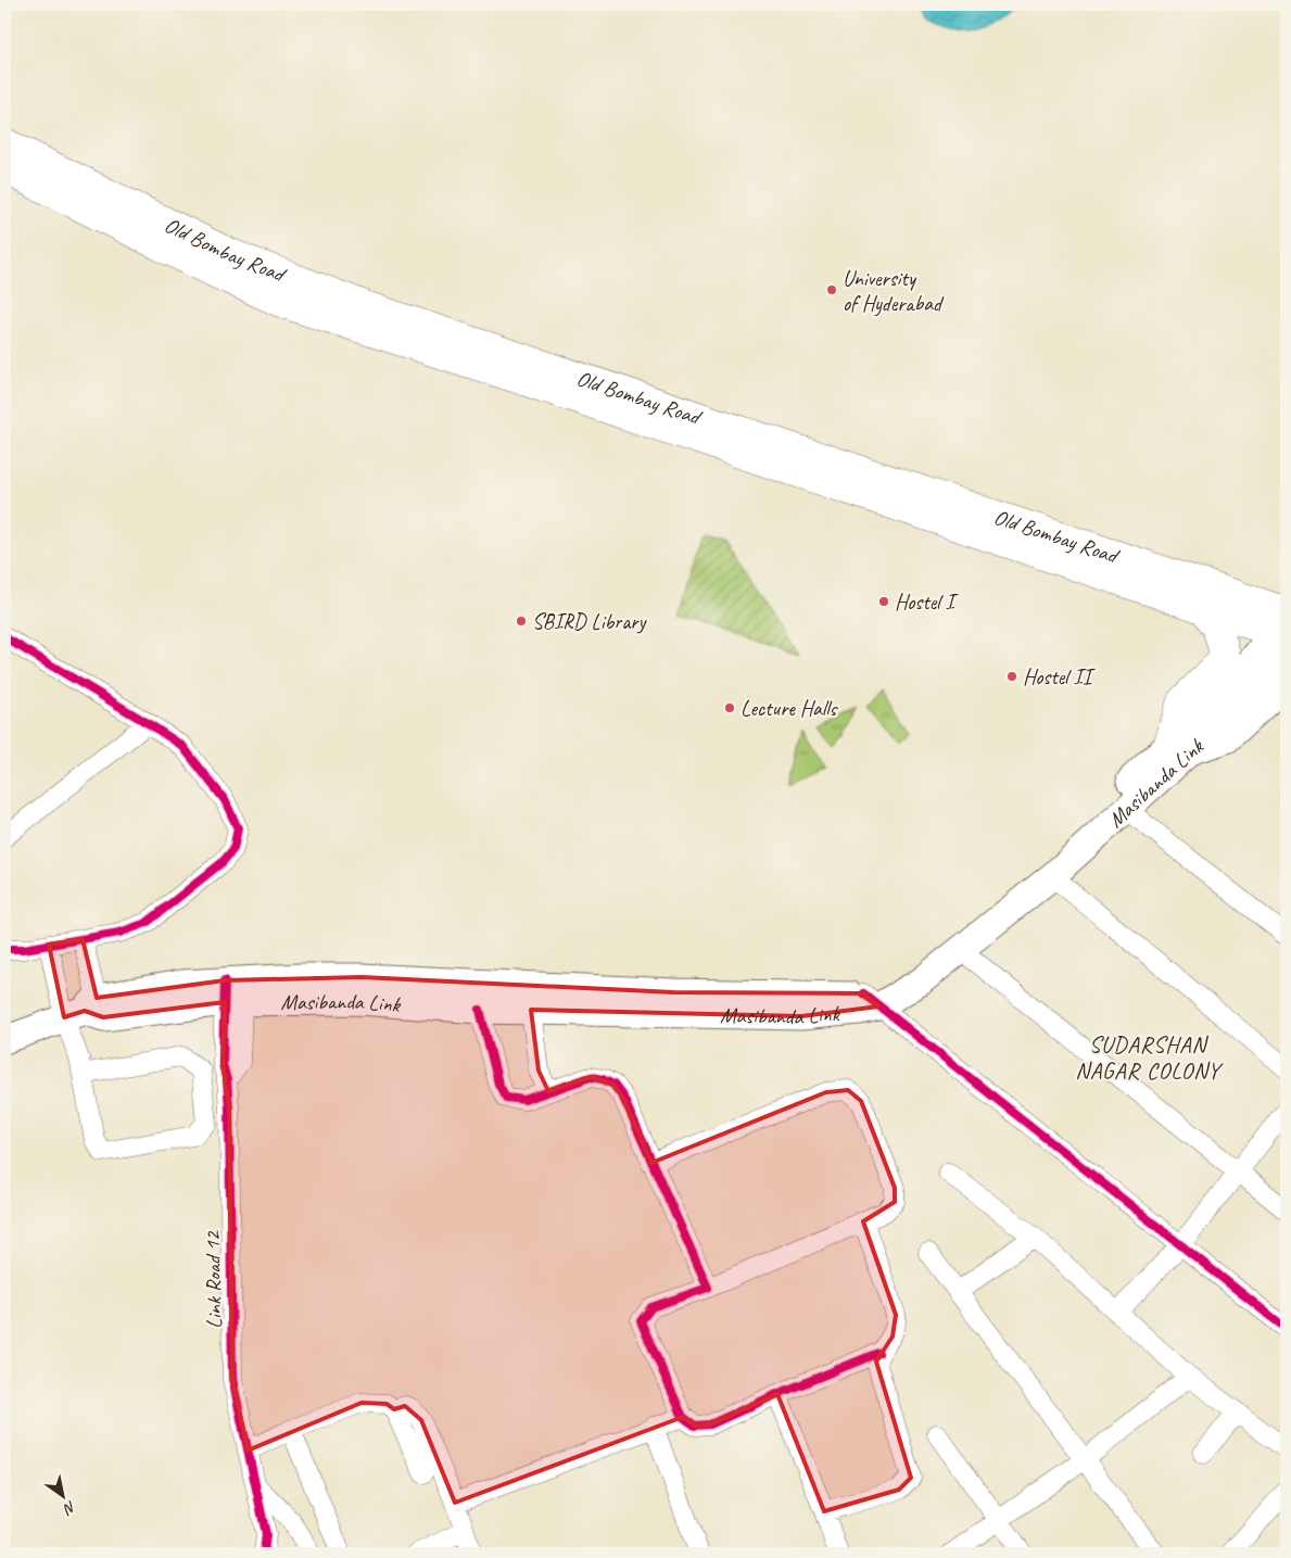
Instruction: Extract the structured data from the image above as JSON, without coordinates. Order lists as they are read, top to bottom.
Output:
{
  "streets": {
    "main road": ["Old Bombay Road", "Masibanda Link"],
    "street": ["Link Road 12"]
  },
  "crossings": [
    ["Masibanda Link", "Link Road 12"]
  ],
  "districts": ["SUDARSHAN NAGAR COLONY"],
  "places": [
    "University of Hyderabad",
    "Hostel I",
    "SBIRD Library",
    "Hostel II",
    "Lecture Halls"
  ],
  "north": "bottom right"
}
